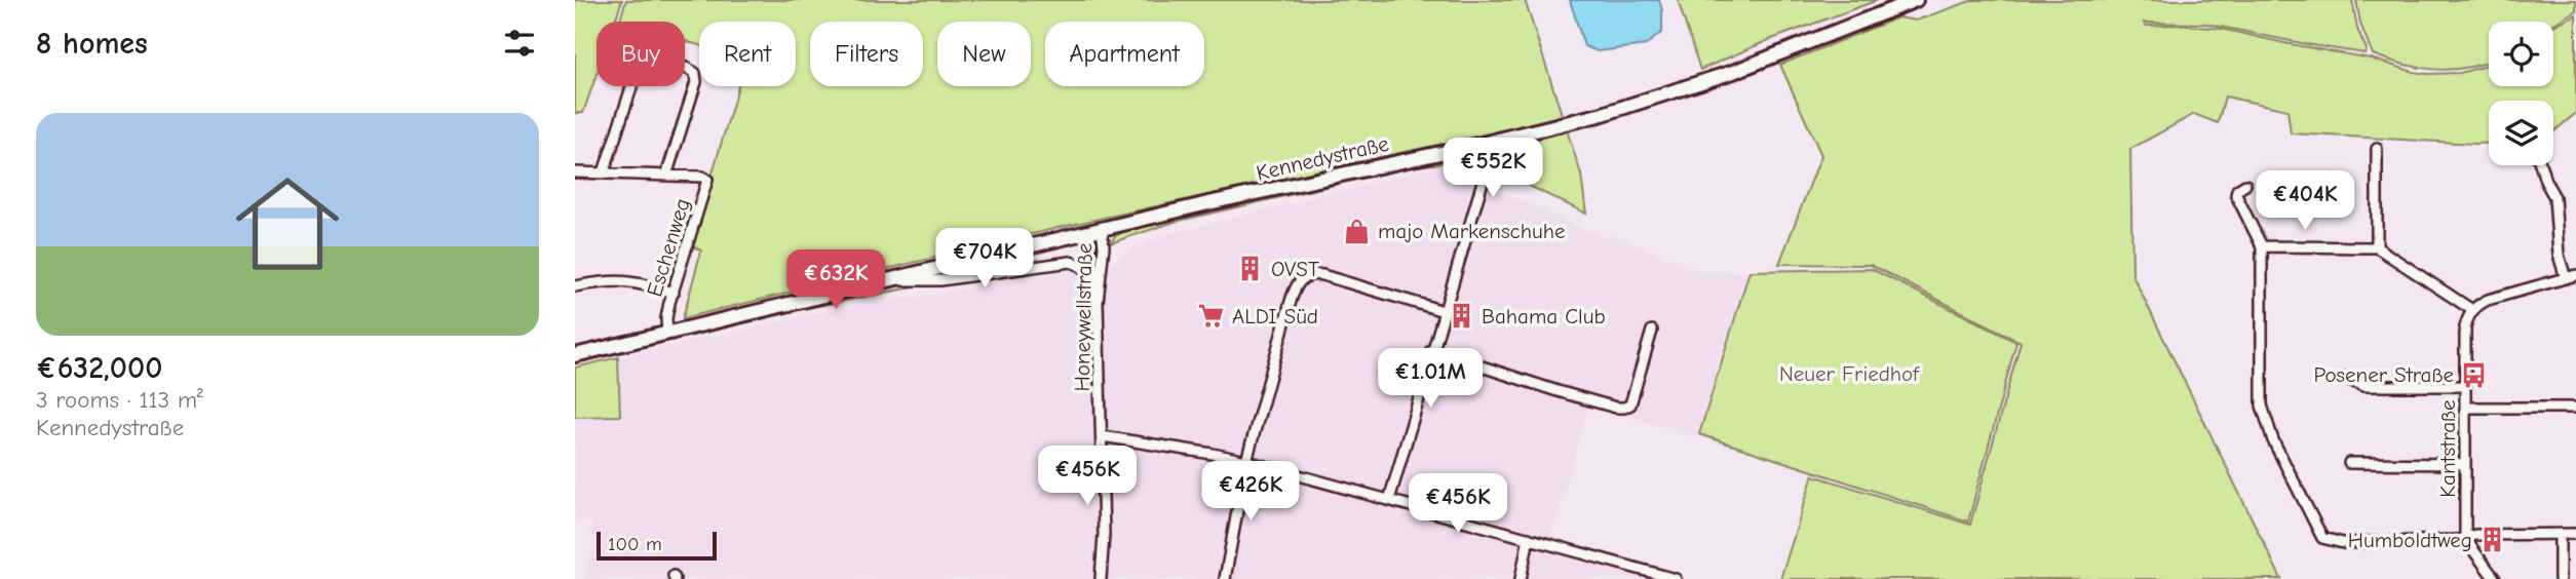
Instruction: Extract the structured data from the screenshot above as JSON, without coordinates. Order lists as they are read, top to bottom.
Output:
{
  "streets": {
    "main road": ["Kennedystraße"],
    "street": ["Eschenweg", "Honeywellstraße", "Kantstraße"]
  },
  "crossings": [
    ["Kennedystraße", "Eschenweg"],
    ["Kennedystraße", "Honeywellstraße"]
  ],
  "parks": ["Neuer Friedhof"],
  "places": {
    "shop": ["majo Markenschuhe"],
    "building": ["OVST", "Bahama Club", "Humboldtweg"],
    "supermarket": ["ALDI Süd"],
    "bus stop": ["Posener Straße"]
  },
  "scale_bar": "100 m",
  "page": {
    "heading": "8 homes",
    "chip": [
      "Buy",
      "Rent",
      "Filters",
      "New",
      "Apartment"
    ],
    "list": [
      {
        "name": "€632,000",
        "note": "3 rooms · 113 m² · Kennedystraße"
      }
    ],
    "price": [
      "€552K",
      "€404K",
      "€704K",
      "€632K",
      "€1.01M",
      "€456K",
      "€426K",
      "€456K"
    ],
    "scale": "100 m"
  }
}
